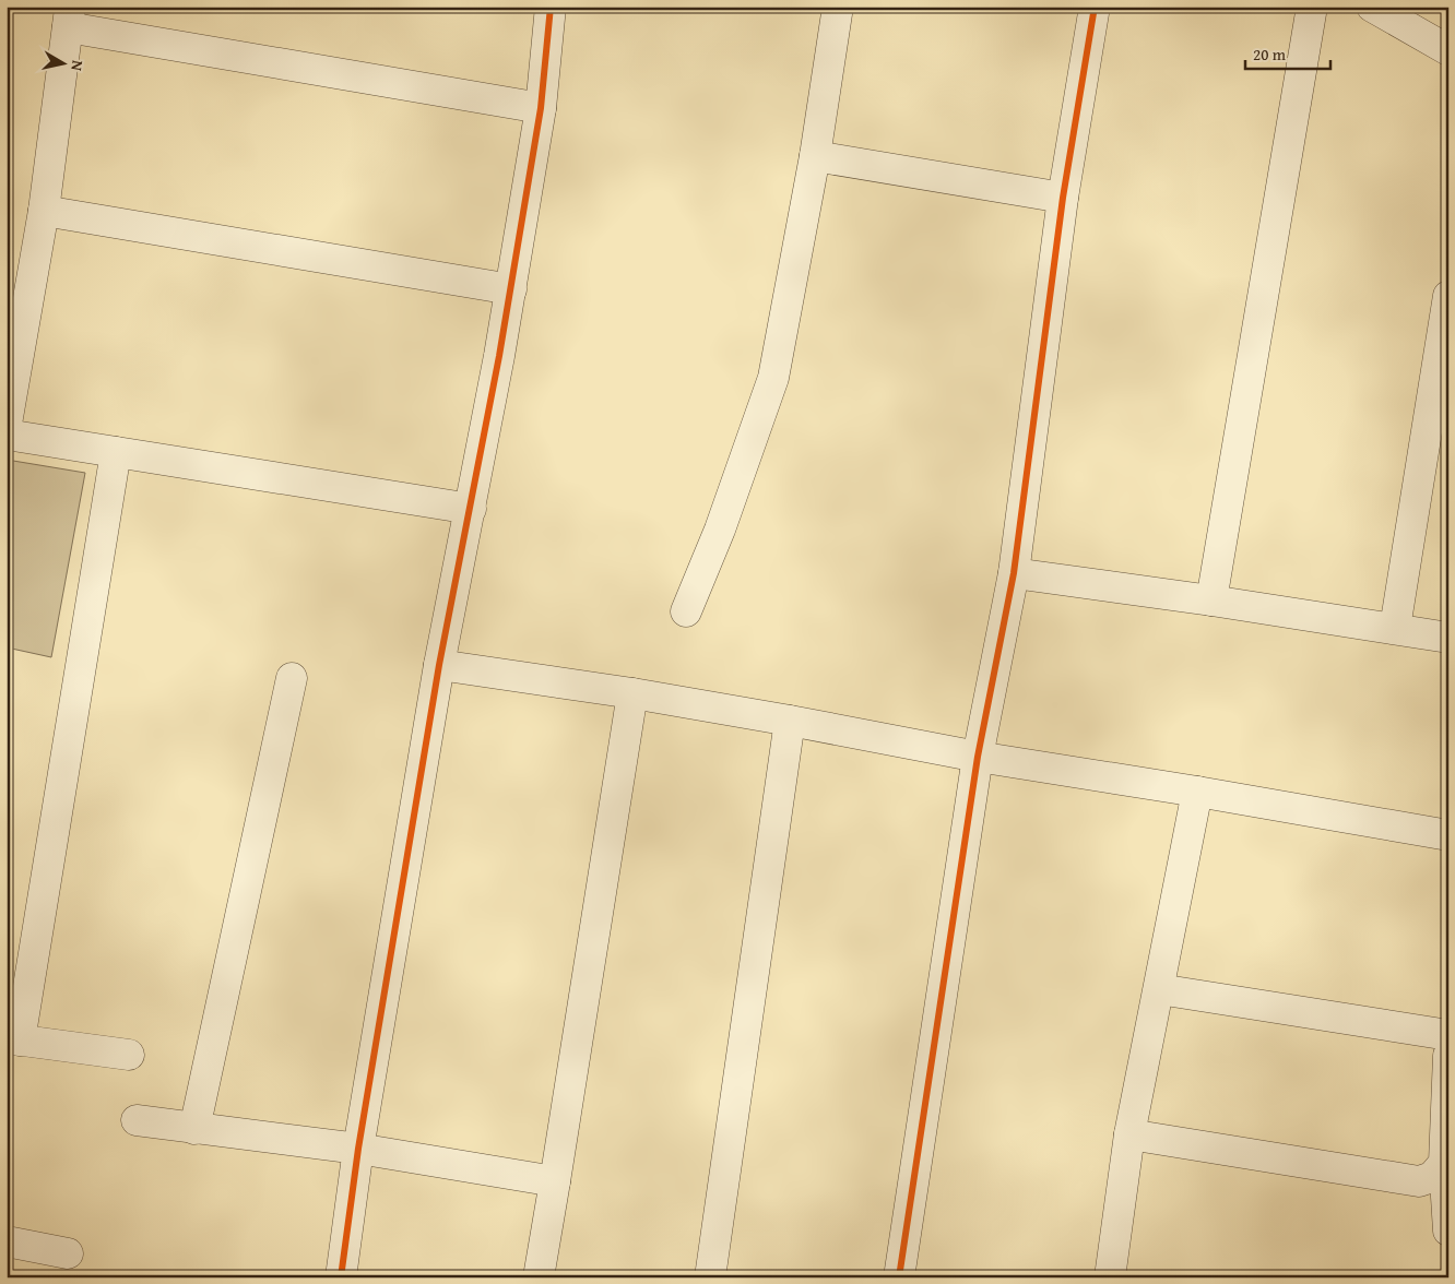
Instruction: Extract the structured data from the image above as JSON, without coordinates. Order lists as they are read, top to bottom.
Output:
{
  "scale_bar": "20 m",
  "north": "right"
}
